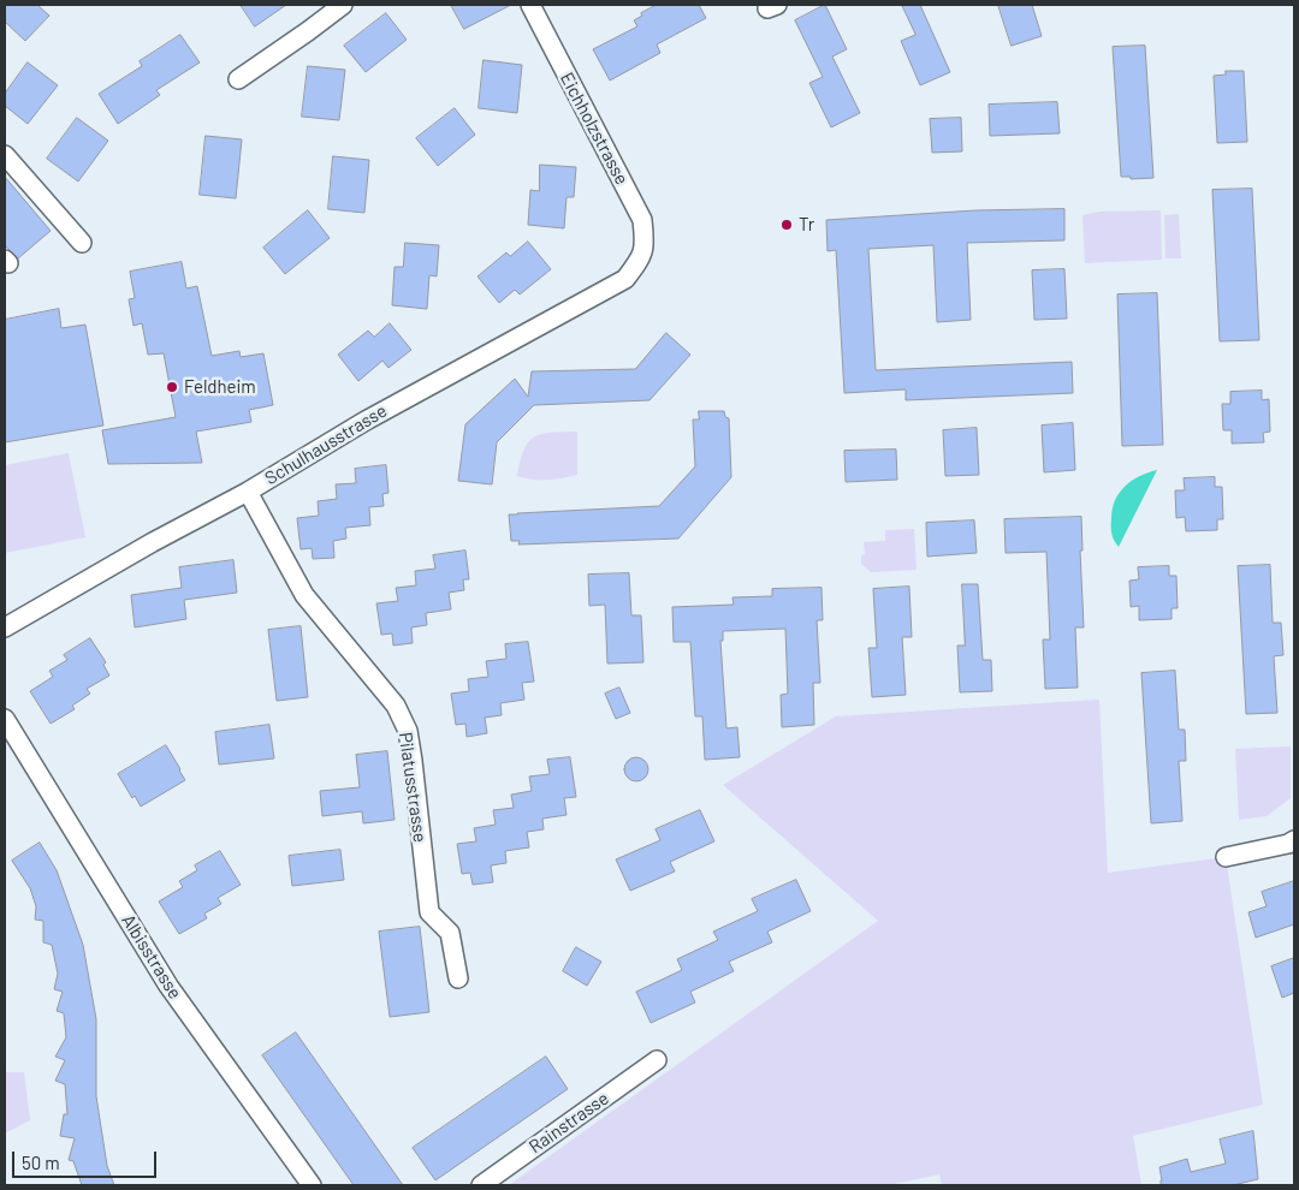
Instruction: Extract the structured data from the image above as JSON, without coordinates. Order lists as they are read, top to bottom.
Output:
{
  "streets": {
    "street": [
      "Eichholzstrasse",
      "Schulhausstrasse",
      "Pilatusstrasse",
      "Albisstrasse",
      "Rainstrasse"
    ]
  },
  "crossings": [
    ["Eichholzstrasse", "Schulhausstrasse"],
    ["Schulhausstrasse", "Pilatusstrasse"]
  ],
  "places": ["Tr", "Feldheim"],
  "scale_bar": "50 m"
}
